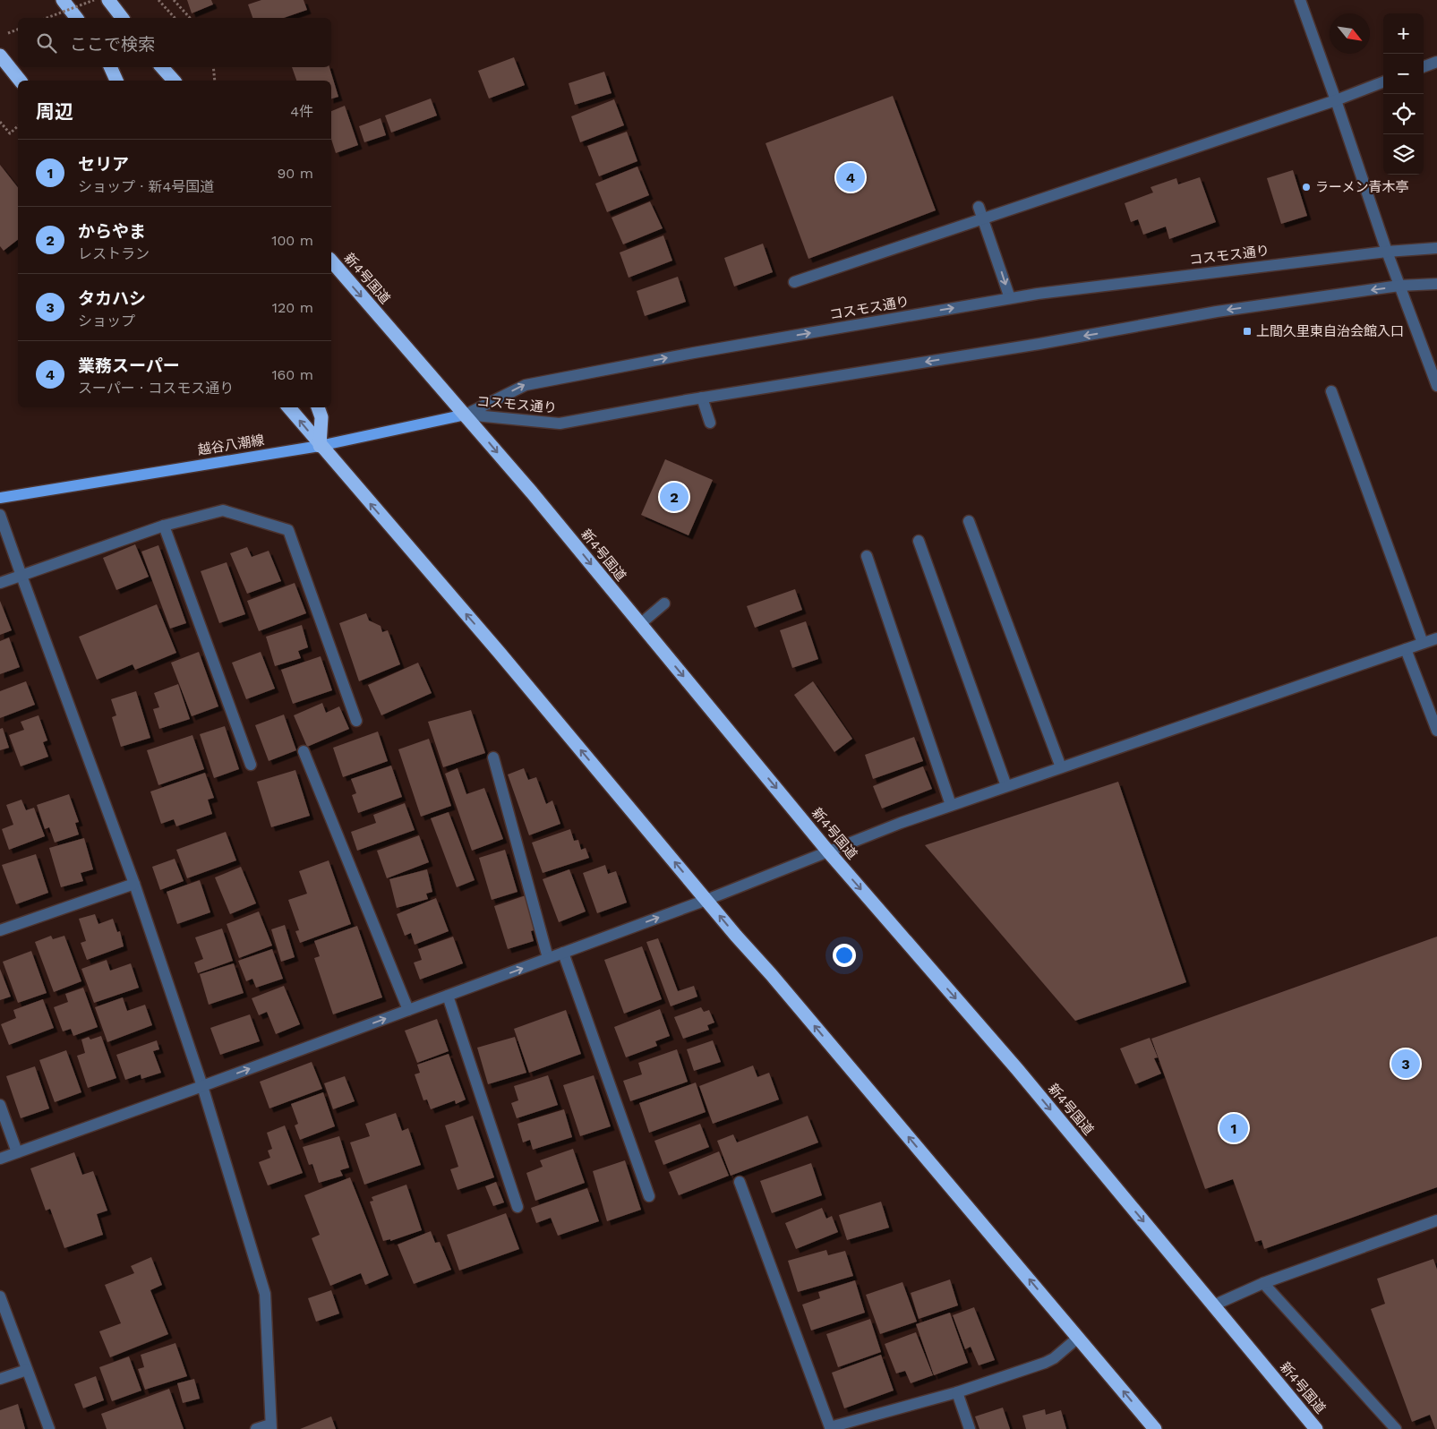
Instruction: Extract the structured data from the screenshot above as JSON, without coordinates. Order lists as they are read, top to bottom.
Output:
{
  "streets": {
    "highway": ["新4号国道"],
    "main road": ["越谷八潮線"],
    "street": ["コスモス通り"]
  },
  "crossings": [
    ["コスモス通り", "新4号国道"],
    ["コスモス通り", "越谷八潮線"],
    ["新4号国道", "越谷八潮線"]
  ],
  "one_way": ["新4号国道"],
  "places": {
    "other": ["ラーメン青木亭"],
    "transit": ["上間久里東自治会館入口"]
  },
  "north": "bottom right",
  "page": {
    "map_buttons": ["+", "−"],
    "search": "ここで検索",
    "heading": ["周辺", "4件"],
    "list": [
      {
        "mark": "1",
        "name": "セリア",
        "note": "ショップ · 新4号国道",
        "value": "90 m"
      },
      {
        "mark": "2",
        "name": "からやま",
        "note": "レストラン",
        "value": "100 m"
      },
      {
        "mark": "3",
        "name": "タカハシ",
        "note": "ショップ",
        "value": "120 m"
      },
      {
        "mark": "4",
        "name": "業務スーパー",
        "note": "スーパー · コスモス通り",
        "value": "160 m"
      }
    ],
    "pins": [
      "4",
      "2",
      "3",
      "1"
    ]
  }
}
